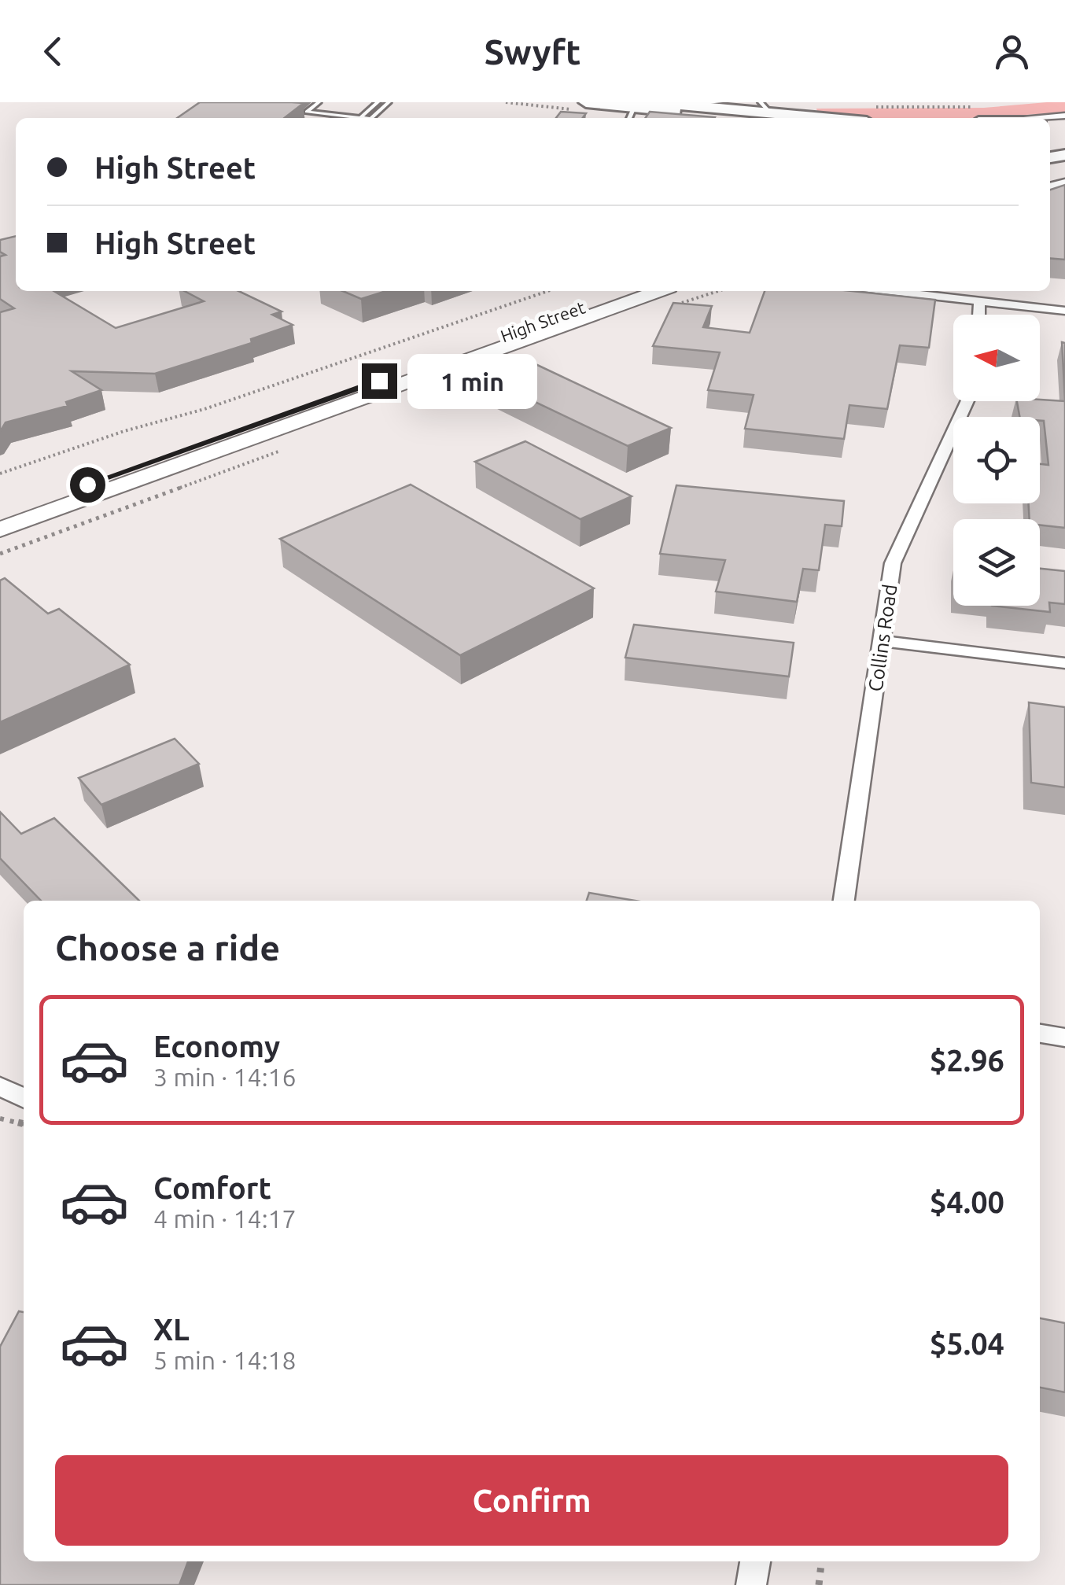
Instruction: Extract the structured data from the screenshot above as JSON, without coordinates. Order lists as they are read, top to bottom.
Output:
{
  "streets": {
    "main road": ["High Street"],
    "street": ["Collins Road"]
  },
  "north": "left",
  "page": {
    "header": "Swyft",
    "banner": ["High Street", "High Street"],
    "bubble": "1 min",
    "heading": "Choose a ride",
    "list": [
      {
        "name": "Economy",
        "note": "3 min · 14:16",
        "value": "$2.96"
      },
      {
        "name": "Comfort",
        "note": "4 min · 14:17",
        "value": "$4.00"
      },
      {
        "name": "XL",
        "note": "5 min · 14:18",
        "value": "$5.04"
      }
    ],
    "buttons": "Confirm"
  }
}
